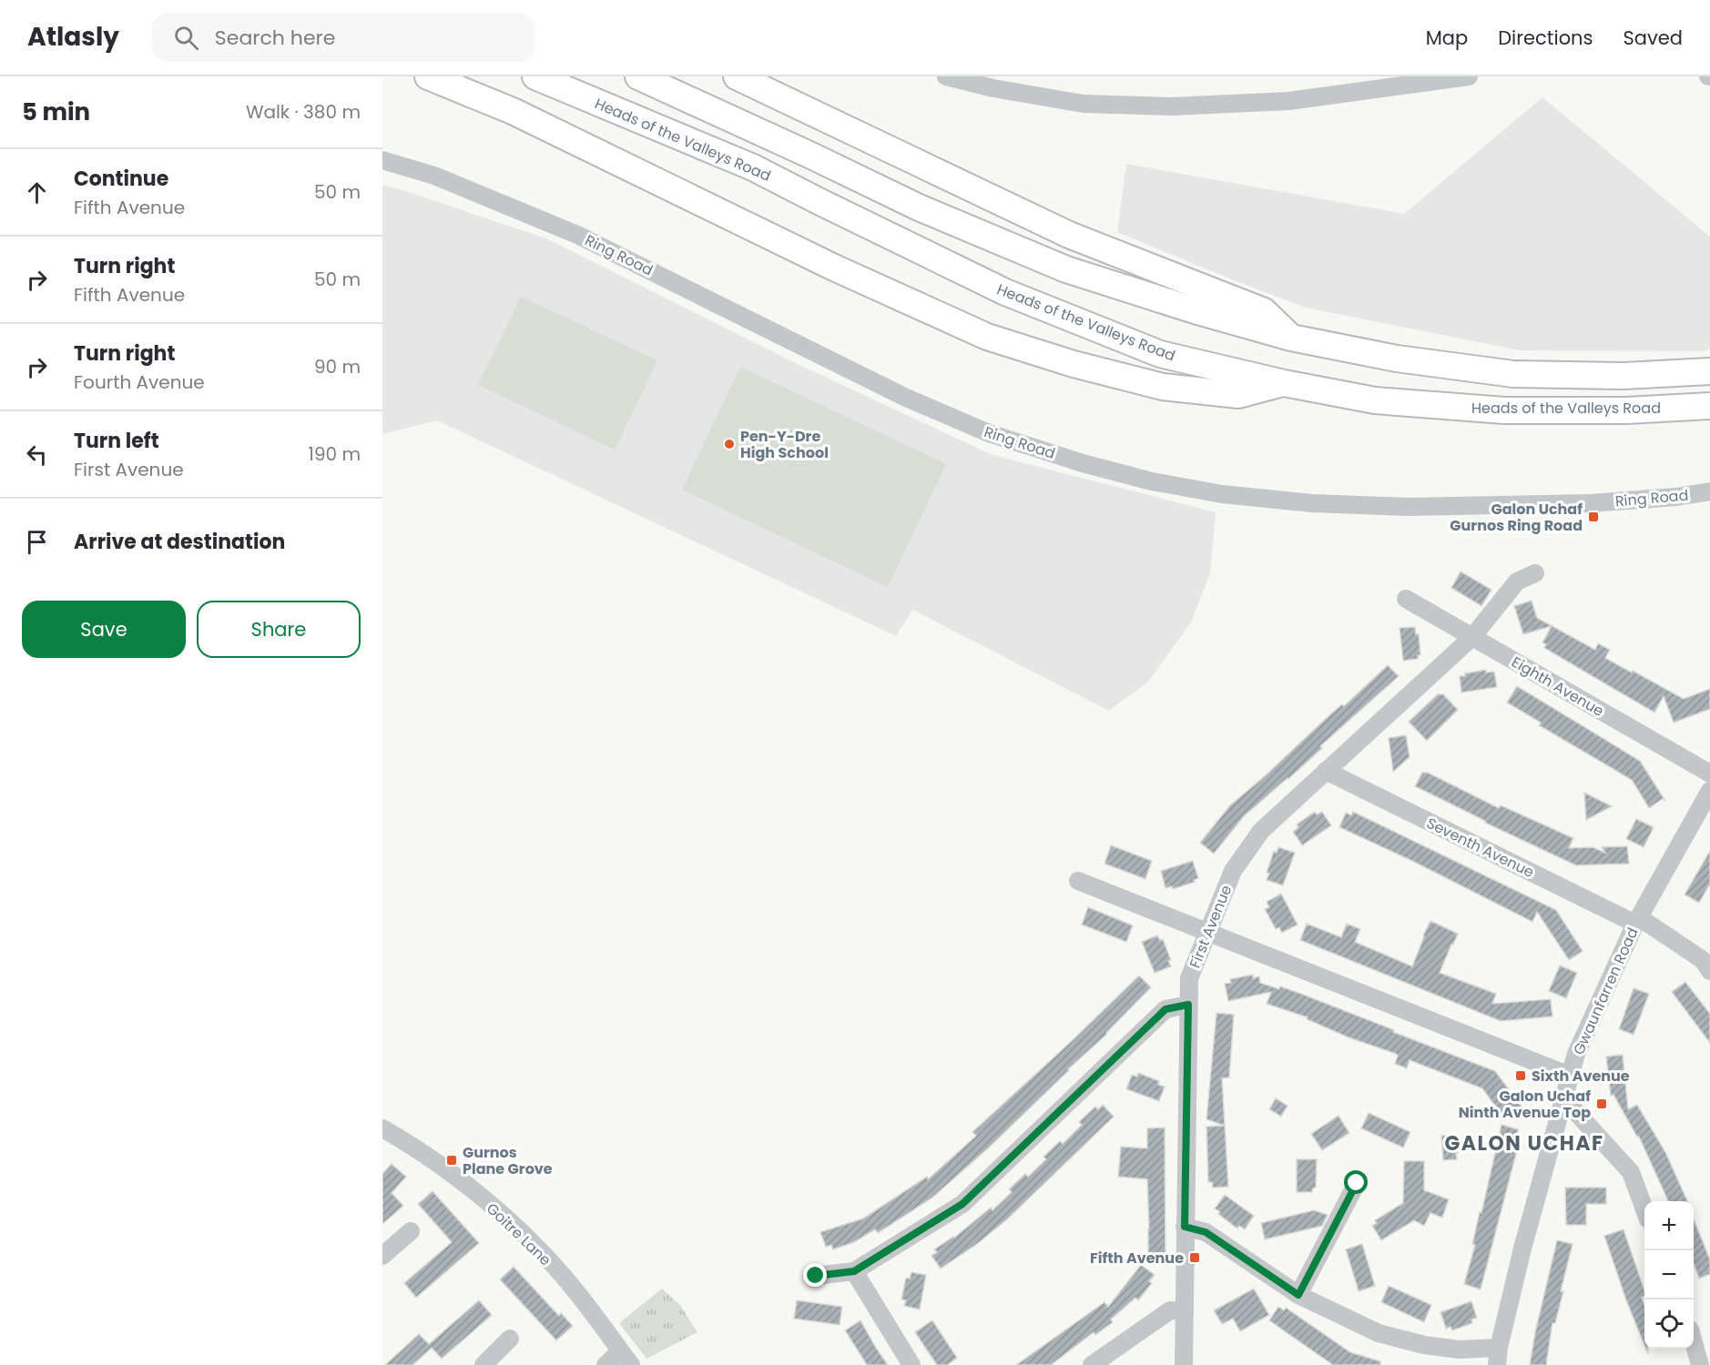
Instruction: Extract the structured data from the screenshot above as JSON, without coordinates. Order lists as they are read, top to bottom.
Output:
{
  "streets": {
    "highway": ["Heads of the Valleys Road"],
    "street": [
      "Ring Road",
      "Eighth Avenue",
      "Seventh Avenue",
      "First Avenue",
      "Gwaunfarren Road",
      "Goitre Lane"
    ]
  },
  "crossings": [
    ["Eighth Avenue", "First Avenue"],
    ["Seventh Avenue", "First Avenue"],
    ["Seventh Avenue", "Gwaunfarren Road"]
  ],
  "districts": ["GALON UCHAF"],
  "places": {
    "other": ["Pen-Y-Dre High School"],
    "transit": [
      "Galon Uchaf Gurnos Ring Road",
      "Sixth Avenue",
      "Galon Uchaf Ninth Avenue Top",
      "Gurnos Plane Grove",
      "Fifth Avenue"
    ]
  },
  "page": {
    "header": "Atlasly",
    "search": "Search here",
    "nav": ["Map", "Directions", "Saved"],
    "heading": ["5 min", "Walk · 380 m"],
    "list": [
      ["Continue", "Fifth Avenue", "50 m"],
      ["Turn right", "Fifth Avenue", "50 m"],
      ["Turn right", "Fourth Avenue", "90 m"],
      ["Turn left", "First Avenue", "190 m"],
      "Arrive at destination"
    ],
    "buttons": ["Save", "Share"],
    "map_buttons": ["+", "−"]
  }
}
